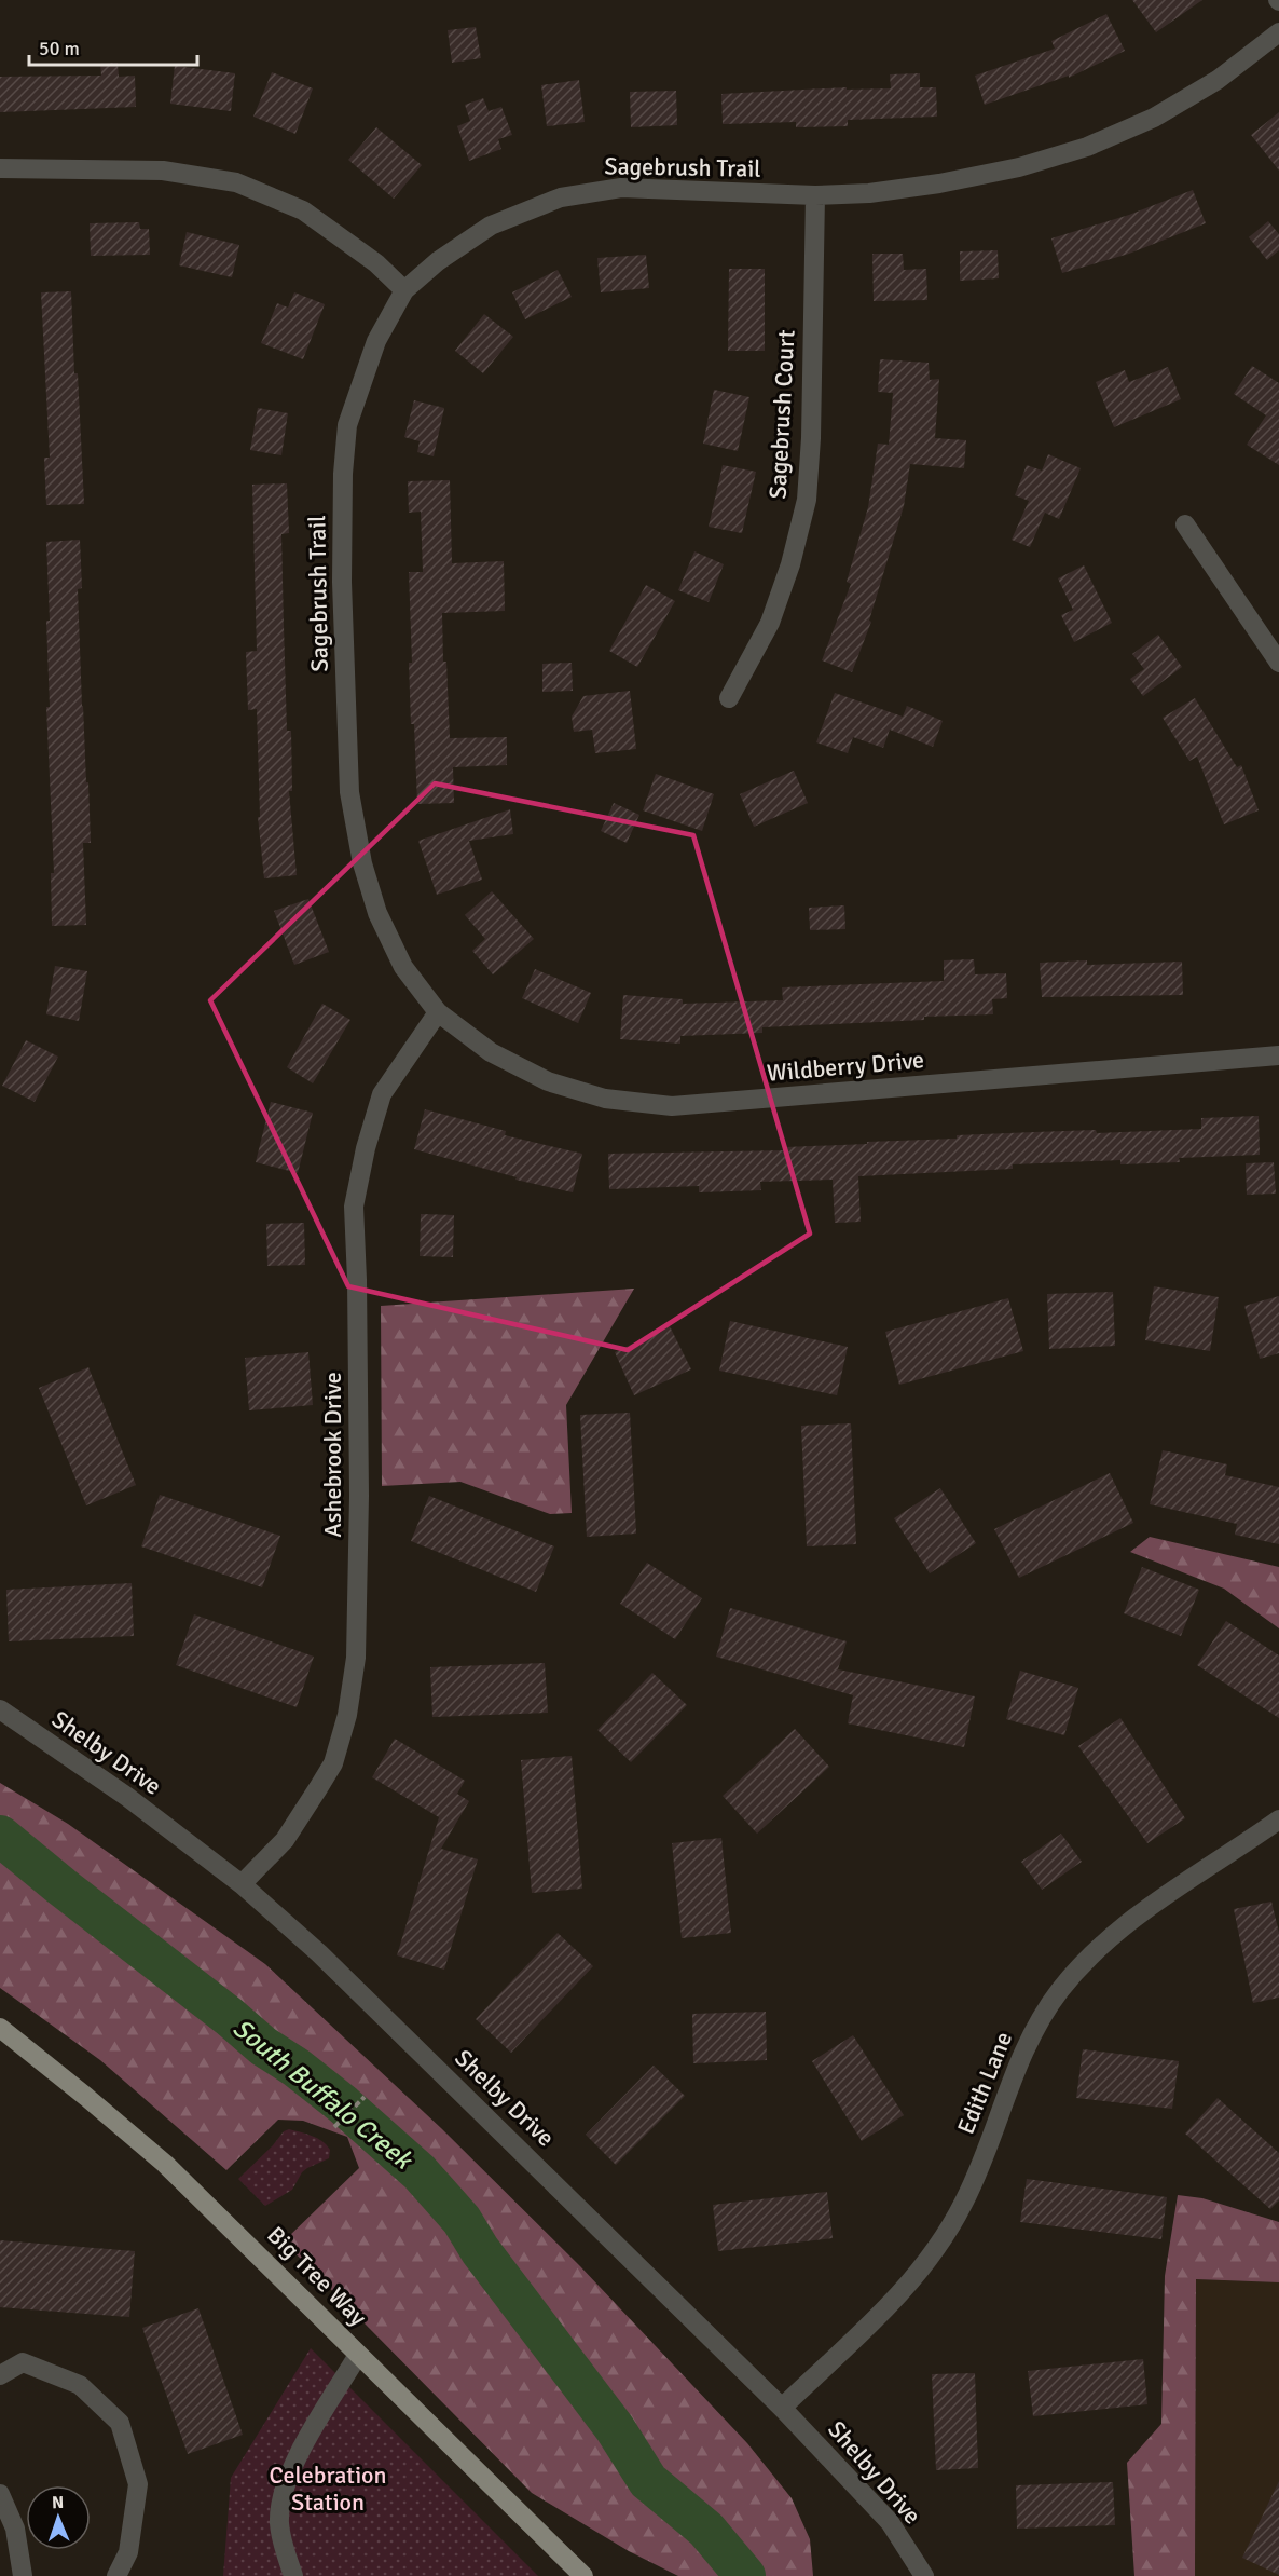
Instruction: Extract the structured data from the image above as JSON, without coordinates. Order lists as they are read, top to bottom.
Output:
{
  "streets": {
    "main road": ["Big Tree Way"],
    "street": [
      "Sagebrush Trail",
      "Sagebrush Court",
      "Wildberry Drive",
      "Ashebrook Drive",
      "Shelby Drive",
      "Edith Lane"
    ]
  },
  "crossings": [
    ["Sagebrush Trail", "Sagebrush Court"],
    ["Sagebrush Trail", "Wildberry Drive"],
    ["Sagebrush Trail", "Ashebrook Drive"],
    ["Wildberry Drive", "Ashebrook Drive"],
    ["Ashebrook Drive", "Shelby Drive"],
    ["Shelby Drive", "Edith Lane"]
  ],
  "water": ["South Buffalo Creek"],
  "parks": ["Celebration Station"],
  "scale_bar": "50 m",
  "north": "top"
}
